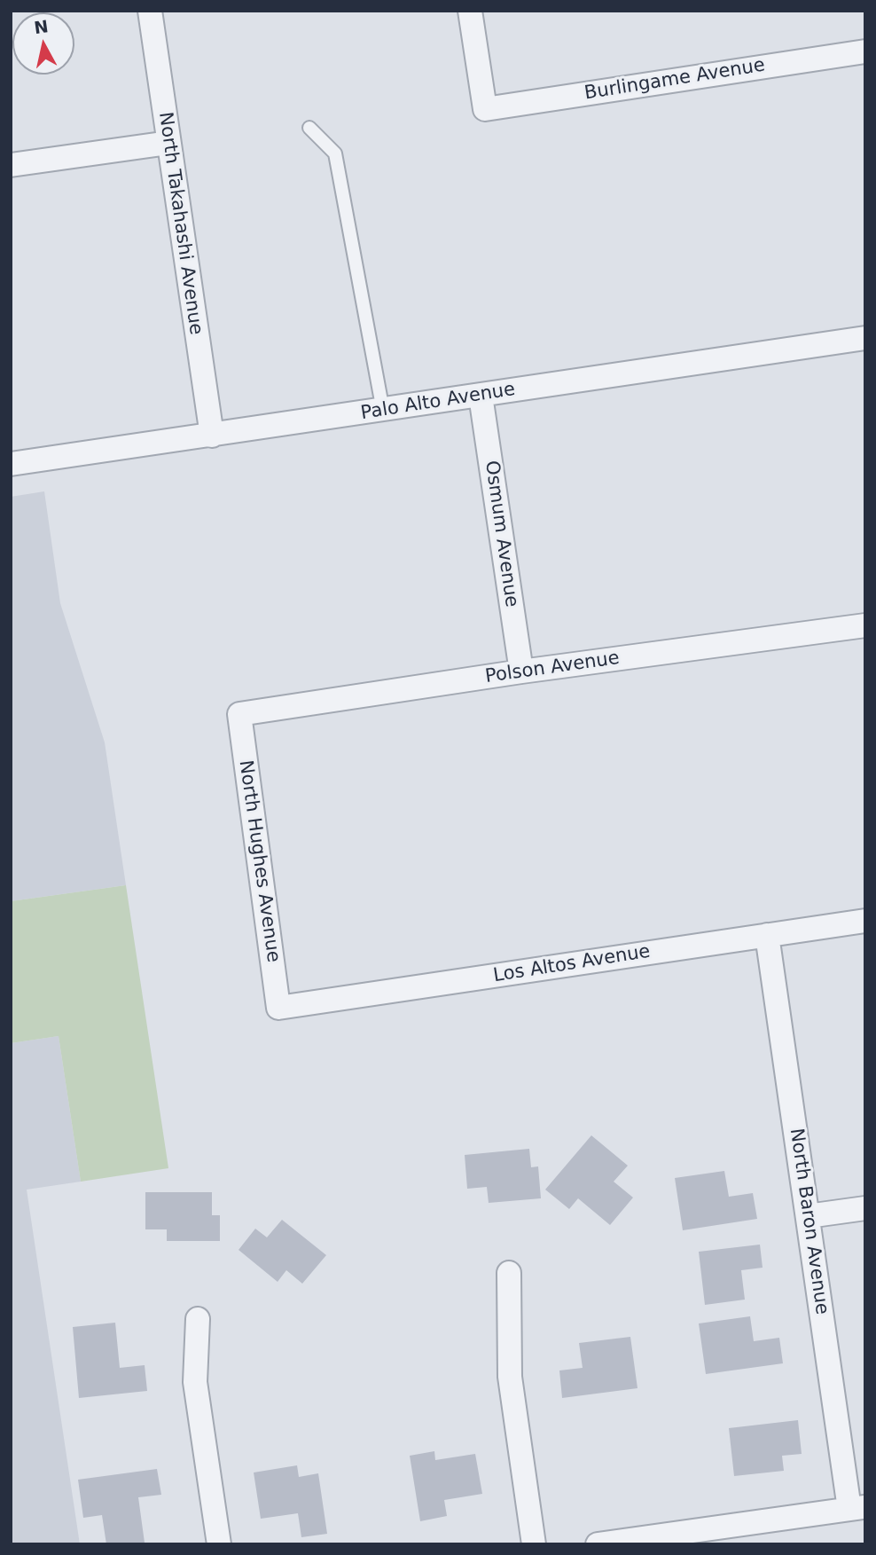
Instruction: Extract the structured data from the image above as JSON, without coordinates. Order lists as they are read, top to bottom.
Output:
{
  "streets": {
    "street": [
      "Burlingame Avenue",
      "North Takahashi Avenue",
      "Palo Alto Avenue",
      "Osmum Avenue",
      "Polson Avenue",
      "North Hughes Avenue",
      "Los Altos Avenue",
      "North Baron Avenue"
    ]
  },
  "crossings": [
    ["North Takahashi Avenue", "Palo Alto Avenue"],
    ["Palo Alto Avenue", "Osmum Avenue"],
    ["Osmum Avenue", "Polson Avenue"],
    ["Polson Avenue", "North Hughes Avenue"],
    ["North Hughes Avenue", "Los Altos Avenue"],
    ["Los Altos Avenue", "North Baron Avenue"]
  ],
  "north": "top"
}
